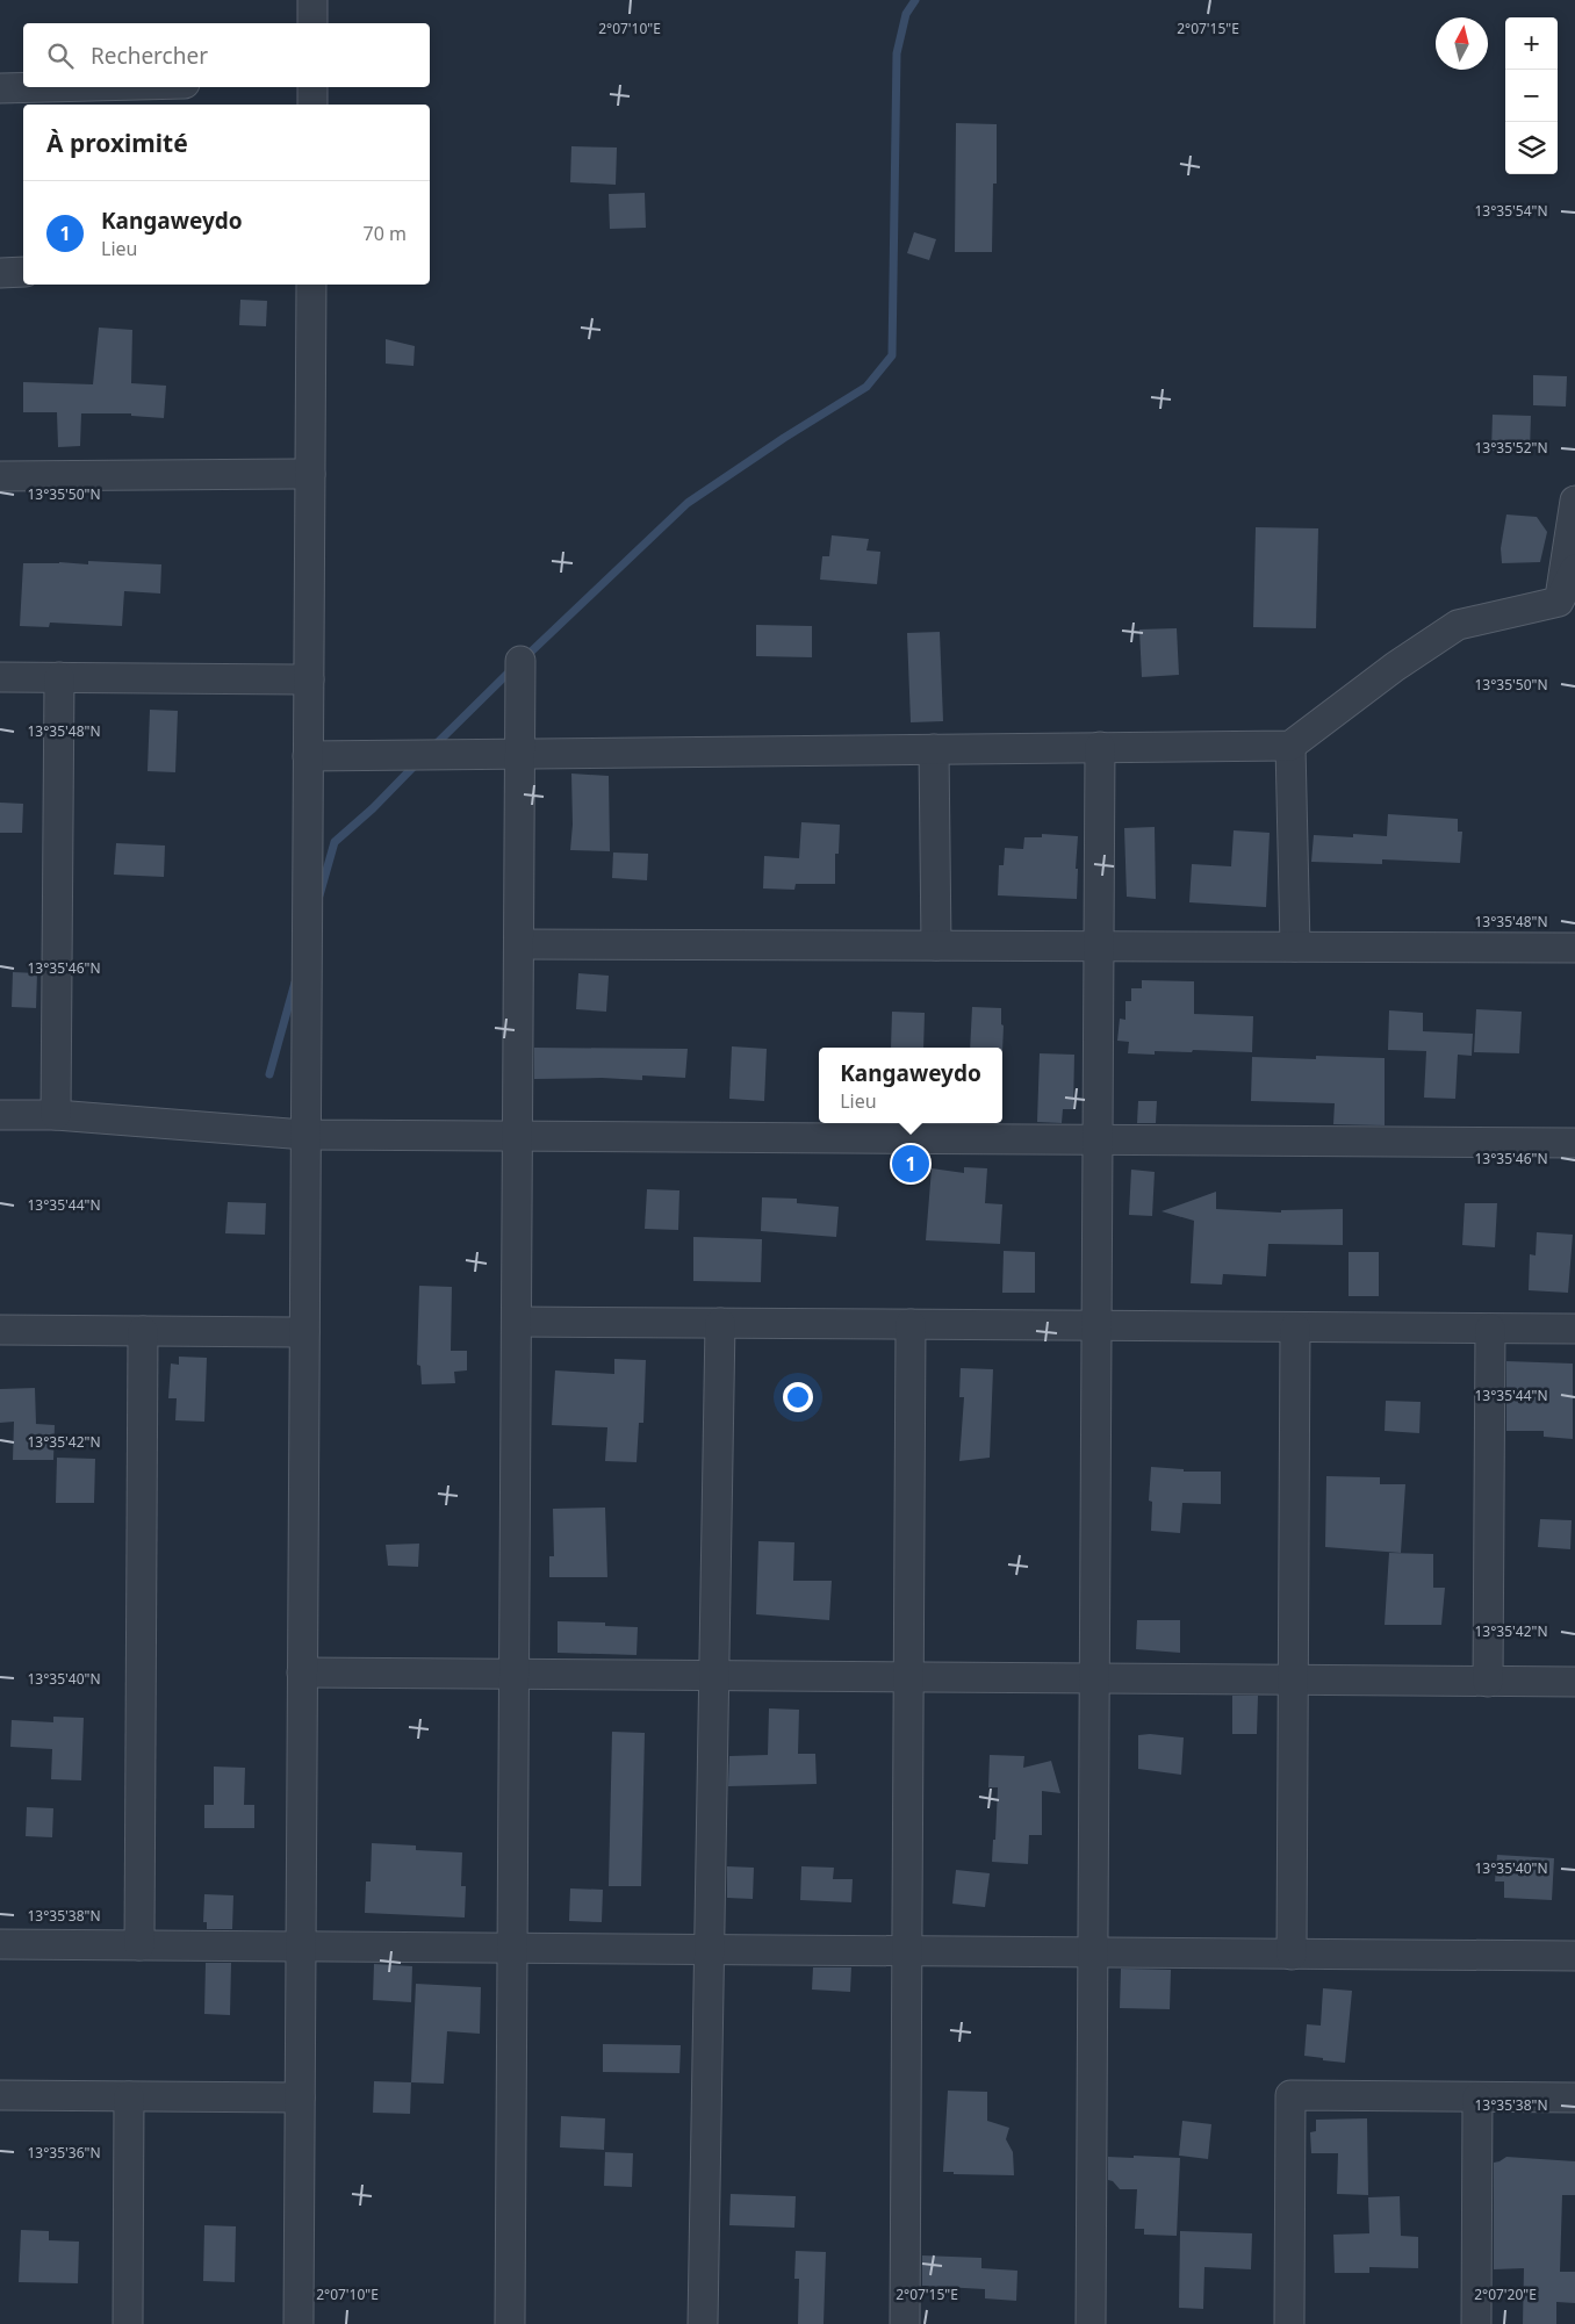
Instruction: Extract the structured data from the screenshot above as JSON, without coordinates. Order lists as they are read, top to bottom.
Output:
{
  "north": "top",
  "page": {
    "map_buttons": ["+", "−"],
    "search": "Rechercher",
    "heading": "À proximité",
    "list": [
      {
        "mark": "1",
        "name": "Kangaweydo",
        "note": "Lieu",
        "value": "70 m"
      }
    ],
    "popup": ["Kangaweydo", "Lieu"],
    "pins": "1"
  },
  "coordinates": [
    "2°07'10\"E",
    "2°07'15\"E",
    "13°35'54\"N",
    "13°35'52\"N",
    "13°35'50\"N",
    "13°35'48\"N",
    "13°35'46\"N",
    "13°35'44\"N",
    "13°35'42\"N",
    "13°35'40\"N",
    "13°35'38\"N",
    "13°35'36\"N",
    "2°07'20\"E"
  ]
}
